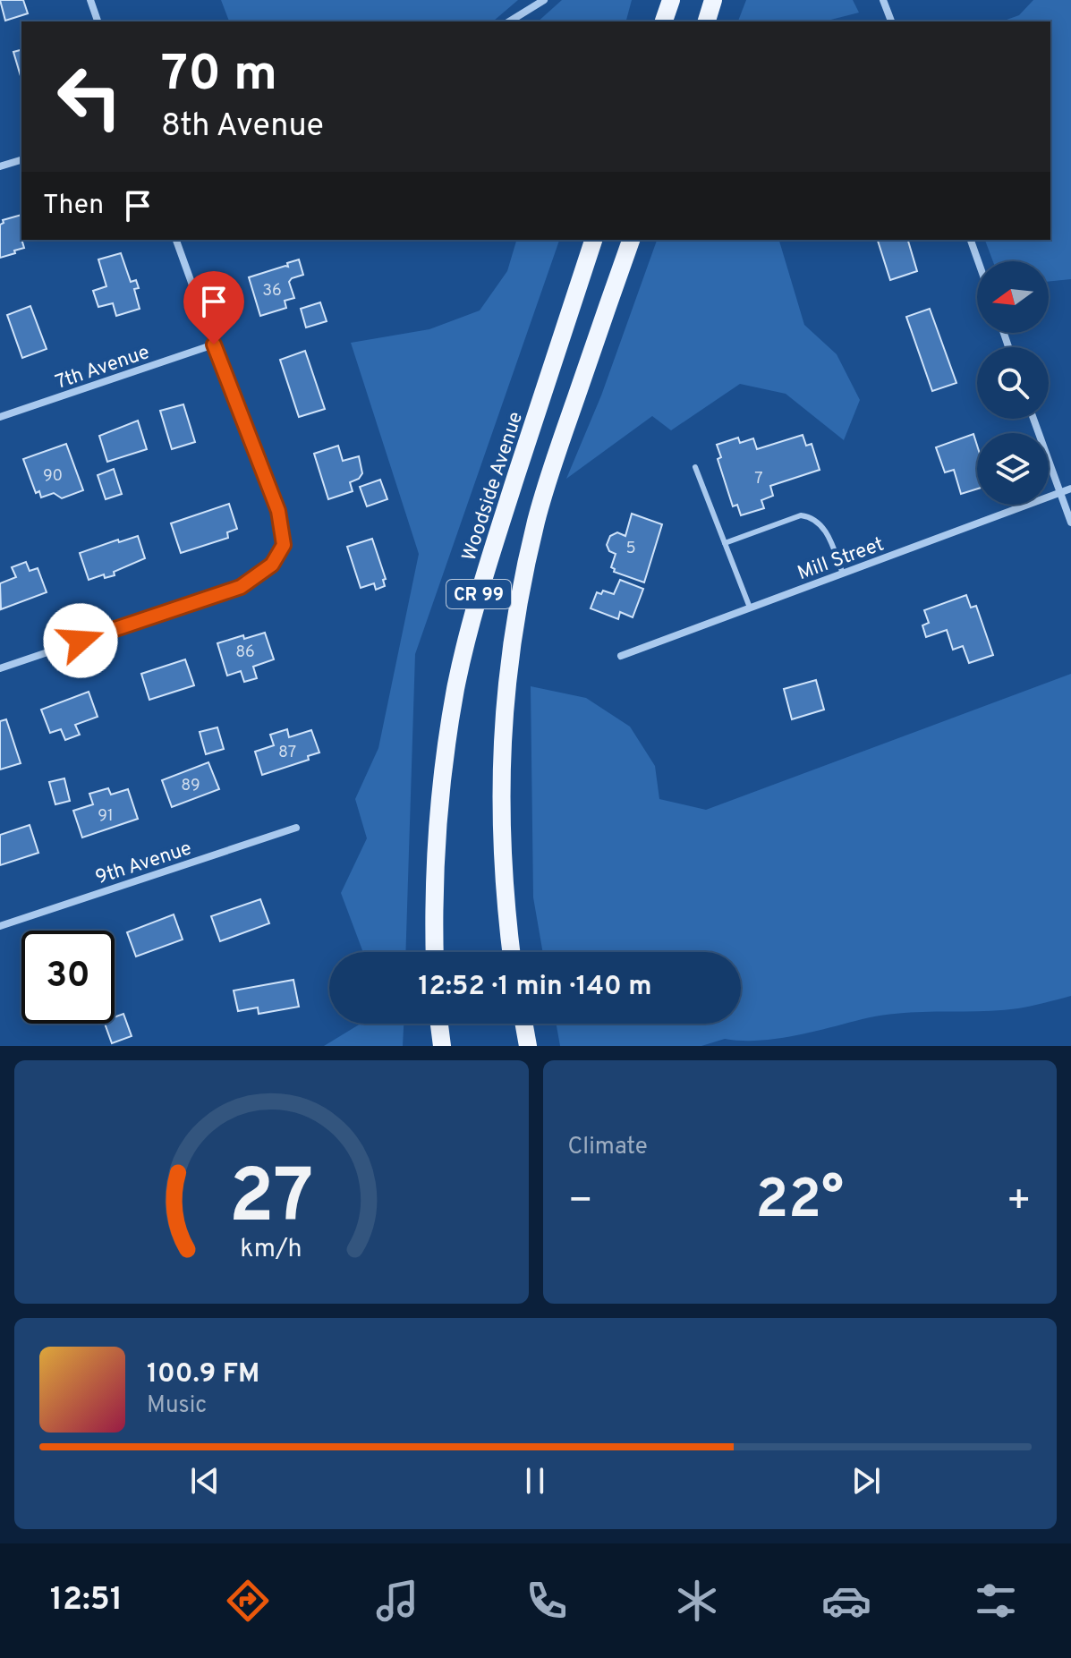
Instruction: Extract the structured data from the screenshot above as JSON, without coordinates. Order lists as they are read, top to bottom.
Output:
{
  "streets": {
    "main road": ["Woodside Avenue", "CR 99"],
    "street": ["7th Avenue", "Mill Street", "9th Avenue"]
  },
  "house_numbers": [
    "36",
    "90",
    "7",
    "5",
    "86",
    "87",
    "89",
    "91"
  ],
  "north": "left",
  "page": {
    "turn": ["70 m", "8th Avenue"],
    "then": "Then",
    "limit": "30",
    "trip": "12:52 · 1 min · 140 m",
    "tile": "Climate",
    "heat": ["−", "22°", "+"],
    "song": ["100.9 FM", "Music"],
    "tabs": "12:51",
    "gauge": ["27", "km/h"]
  }
}
